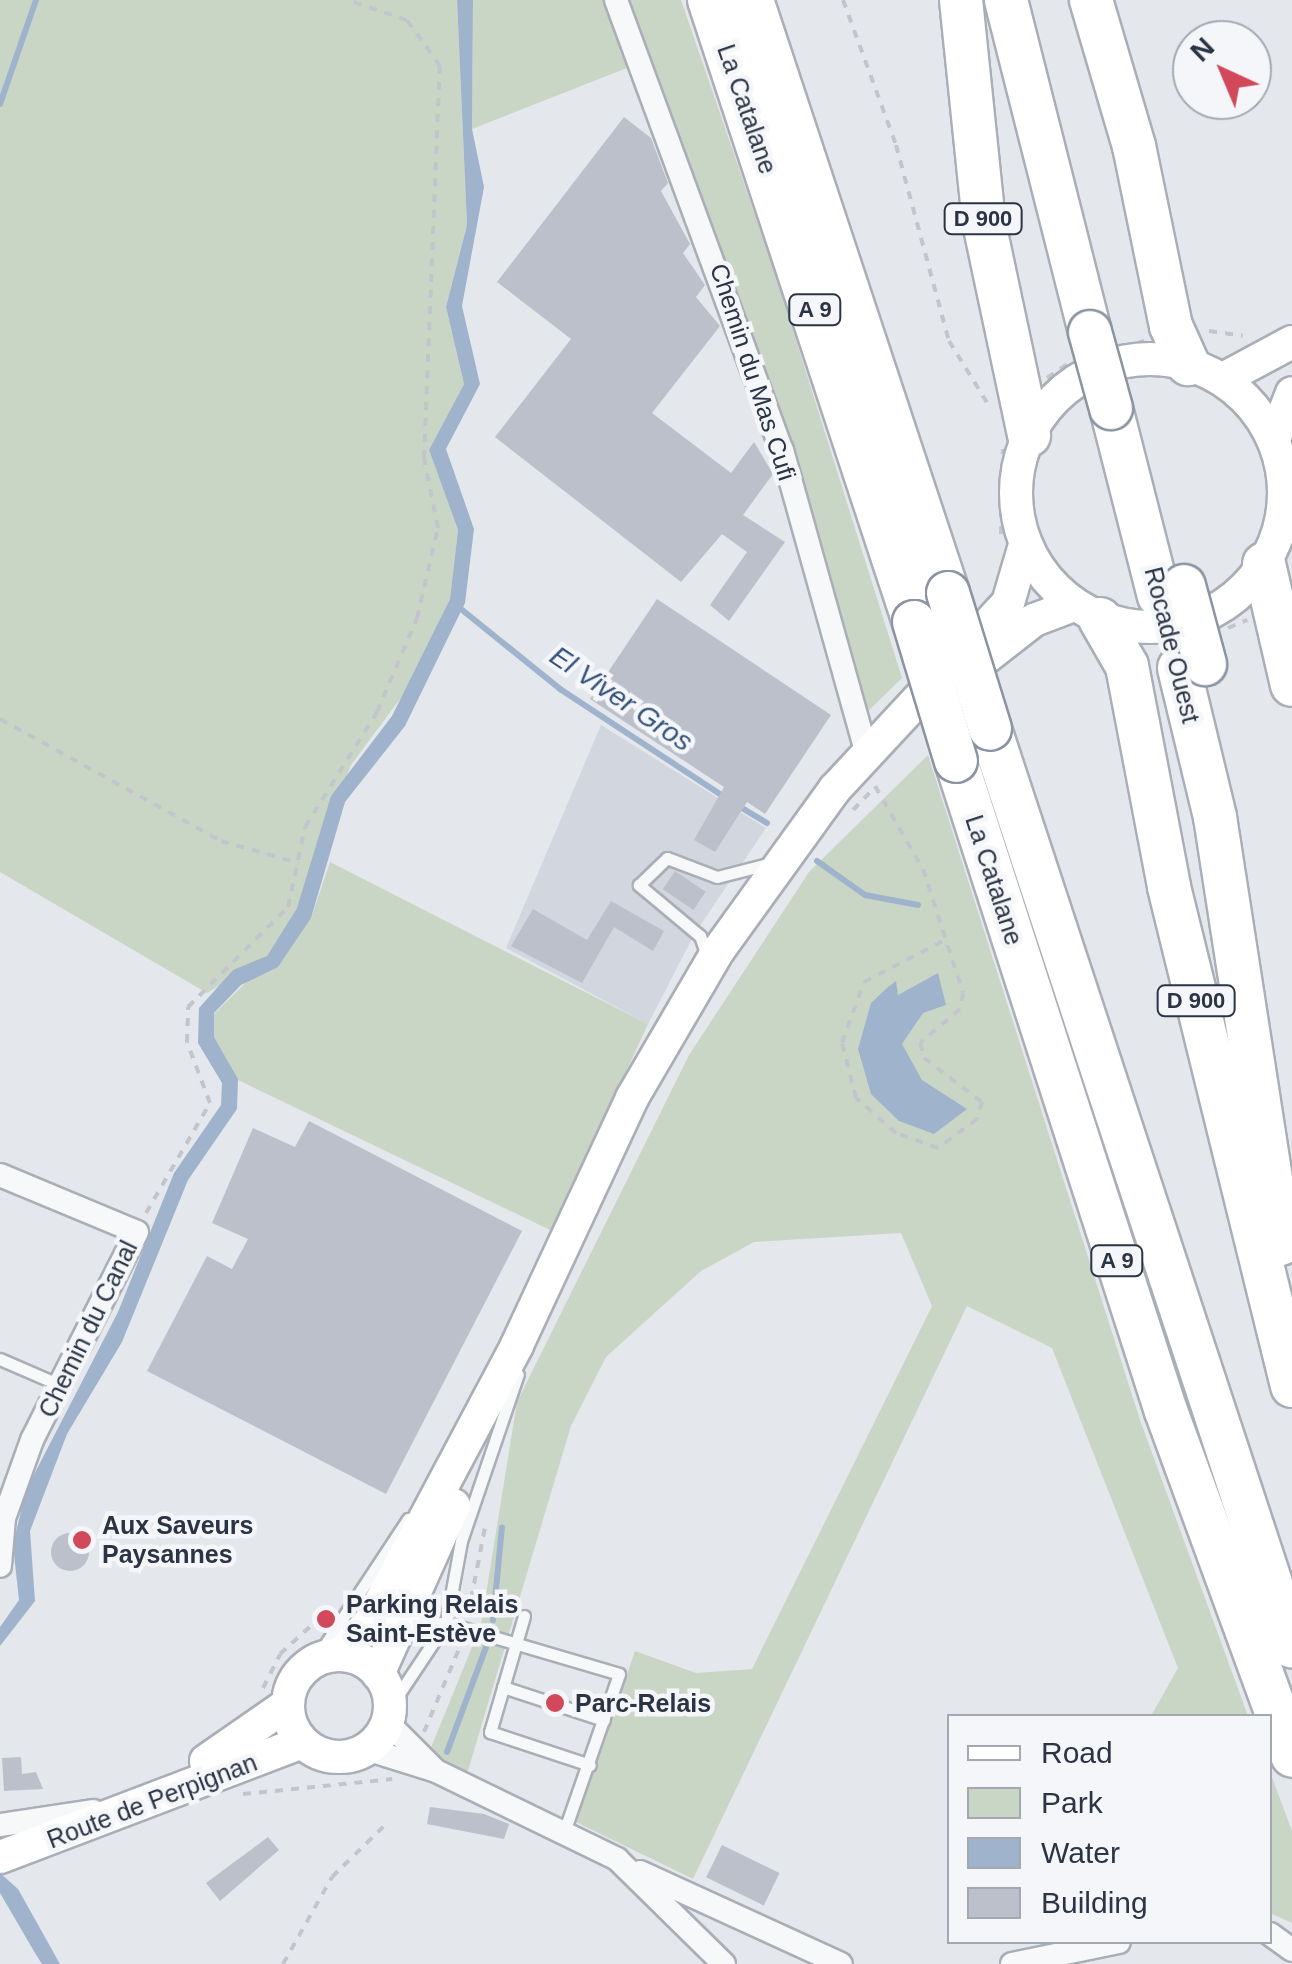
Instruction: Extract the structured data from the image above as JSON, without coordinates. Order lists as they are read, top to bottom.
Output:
{
  "streets": {
    "highway": [
      "La Catalane",
      "D 900",
      "A 9",
      "Rocade Ouest"
    ],
    "main road": ["Route de Perpignan"],
    "street": ["Chemin du Mas Cufi", "Chemin du Canal"]
  },
  "crossings": [
    ["Chemin du Mas Cufi", "Route de Perpignan"]
  ],
  "water": ["El Viver Gros"],
  "places": ["Aux Saveurs Paysannes", "Parking Relais Saint-Estève", "Parc-Relais"],
  "legend": [
    "Road",
    "Park",
    "Water",
    "Building"
  ],
  "north": "top left"
}
